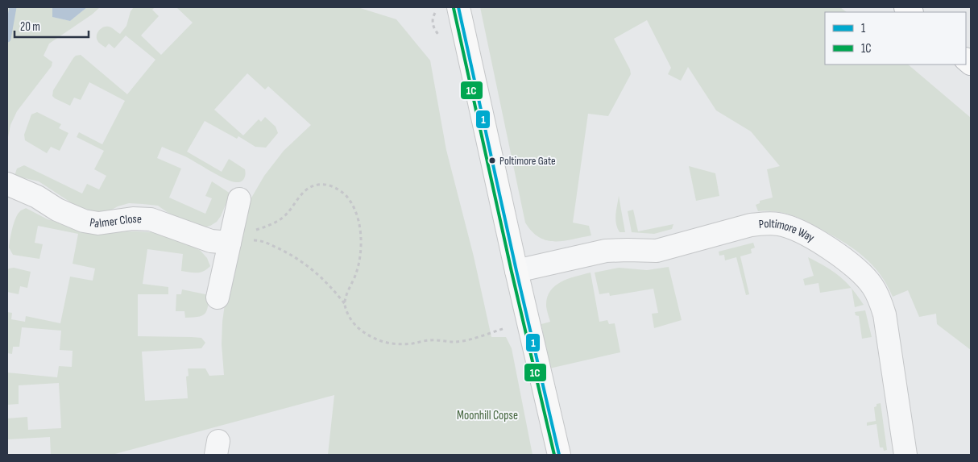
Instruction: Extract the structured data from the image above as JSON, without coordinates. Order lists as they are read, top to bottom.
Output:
{
  "streets": {
    "street": ["Palmer Close", "Poltimore Way"]
  },
  "parks": ["Moonhill Copse"],
  "places": ["Poltimore Gate"],
  "lines": ["transit line 1", "transit line 1C"],
  "legend": ["1", "1C"],
  "scale_bar": "20 m"
}
